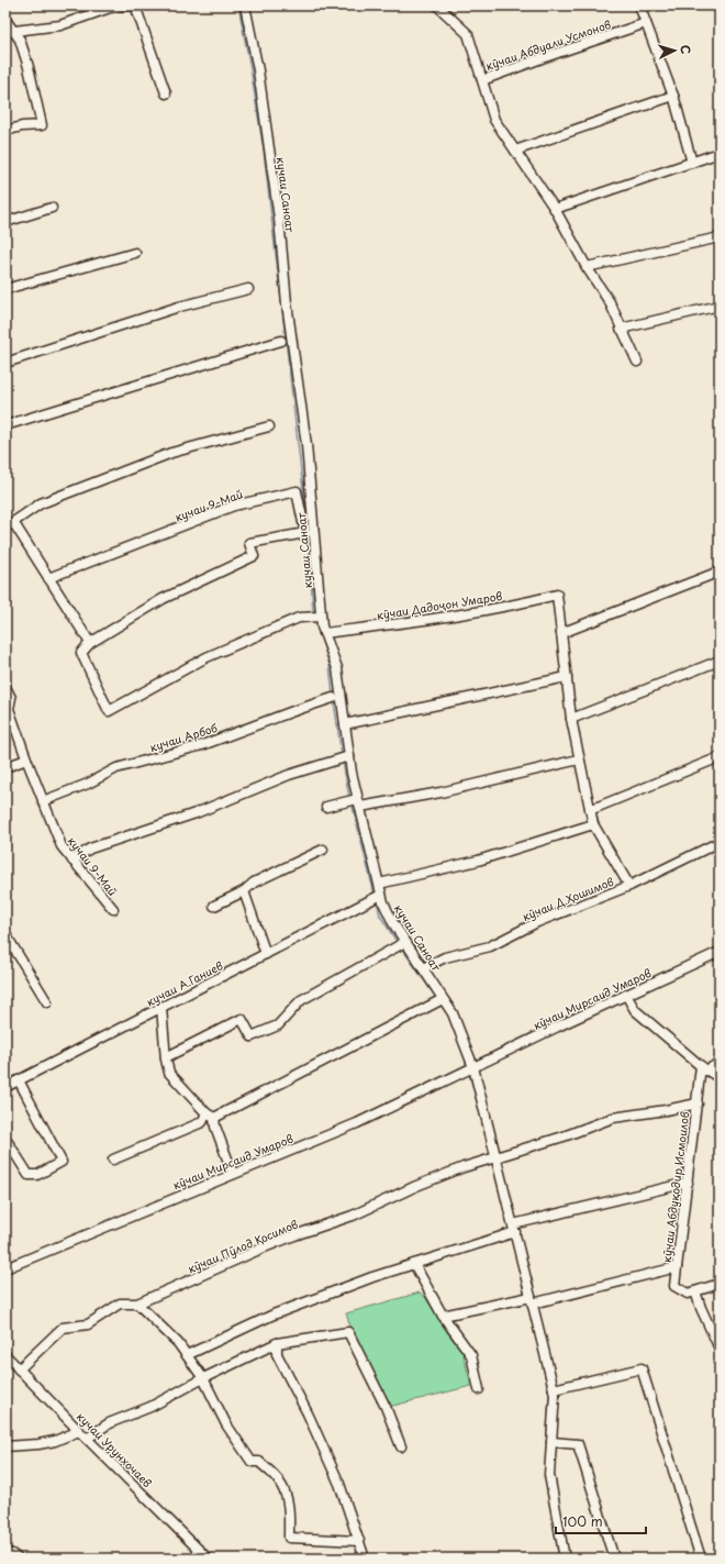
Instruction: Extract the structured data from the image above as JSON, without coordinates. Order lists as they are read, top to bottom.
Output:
{
  "streets": {
    "street": [
      "кӯчаи Абдуали Усмонов",
      "кучаи Саноат",
      "кучаи 9-Май",
      "кӯчаи Дадоҷон Умаров",
      "кучаи Арбоб",
      "кӯчаи Д.Ҳошимов",
      "кучаи А.Ганиев",
      "кӯчаи Мирсаид Умаров",
      "кӯчаи Абдуқодир Исмоилов",
      "кӯчаи Пӯлод Қосимов",
      "кучаи Урунхочаев"
    ]
  },
  "crossings": [
    ["кучаи Саноат", "кӯчаи Дадоҷон Умаров"],
    ["кучаи Саноат", "кӯчаи Д.Ҳошимов"],
    ["кучаи Саноат", "кучаи А.Ганиев"],
    ["кучаи Саноат", "кӯчаи Мирсаид Умаров"],
    ["кучаи Саноат", "кӯчаи Пӯлод Қосимов"],
    ["кучаи 9-Май", "кучаи Арбоб"],
    ["кӯчаи Абдуқодир Исмоилов", "кӯчаи Пӯлод Қосимов"],
    ["кӯчаи Пӯлод Қосимов", "кучаи Урунхочаев"]
  ],
  "scale_bar": "100 m",
  "north": "right"
}
